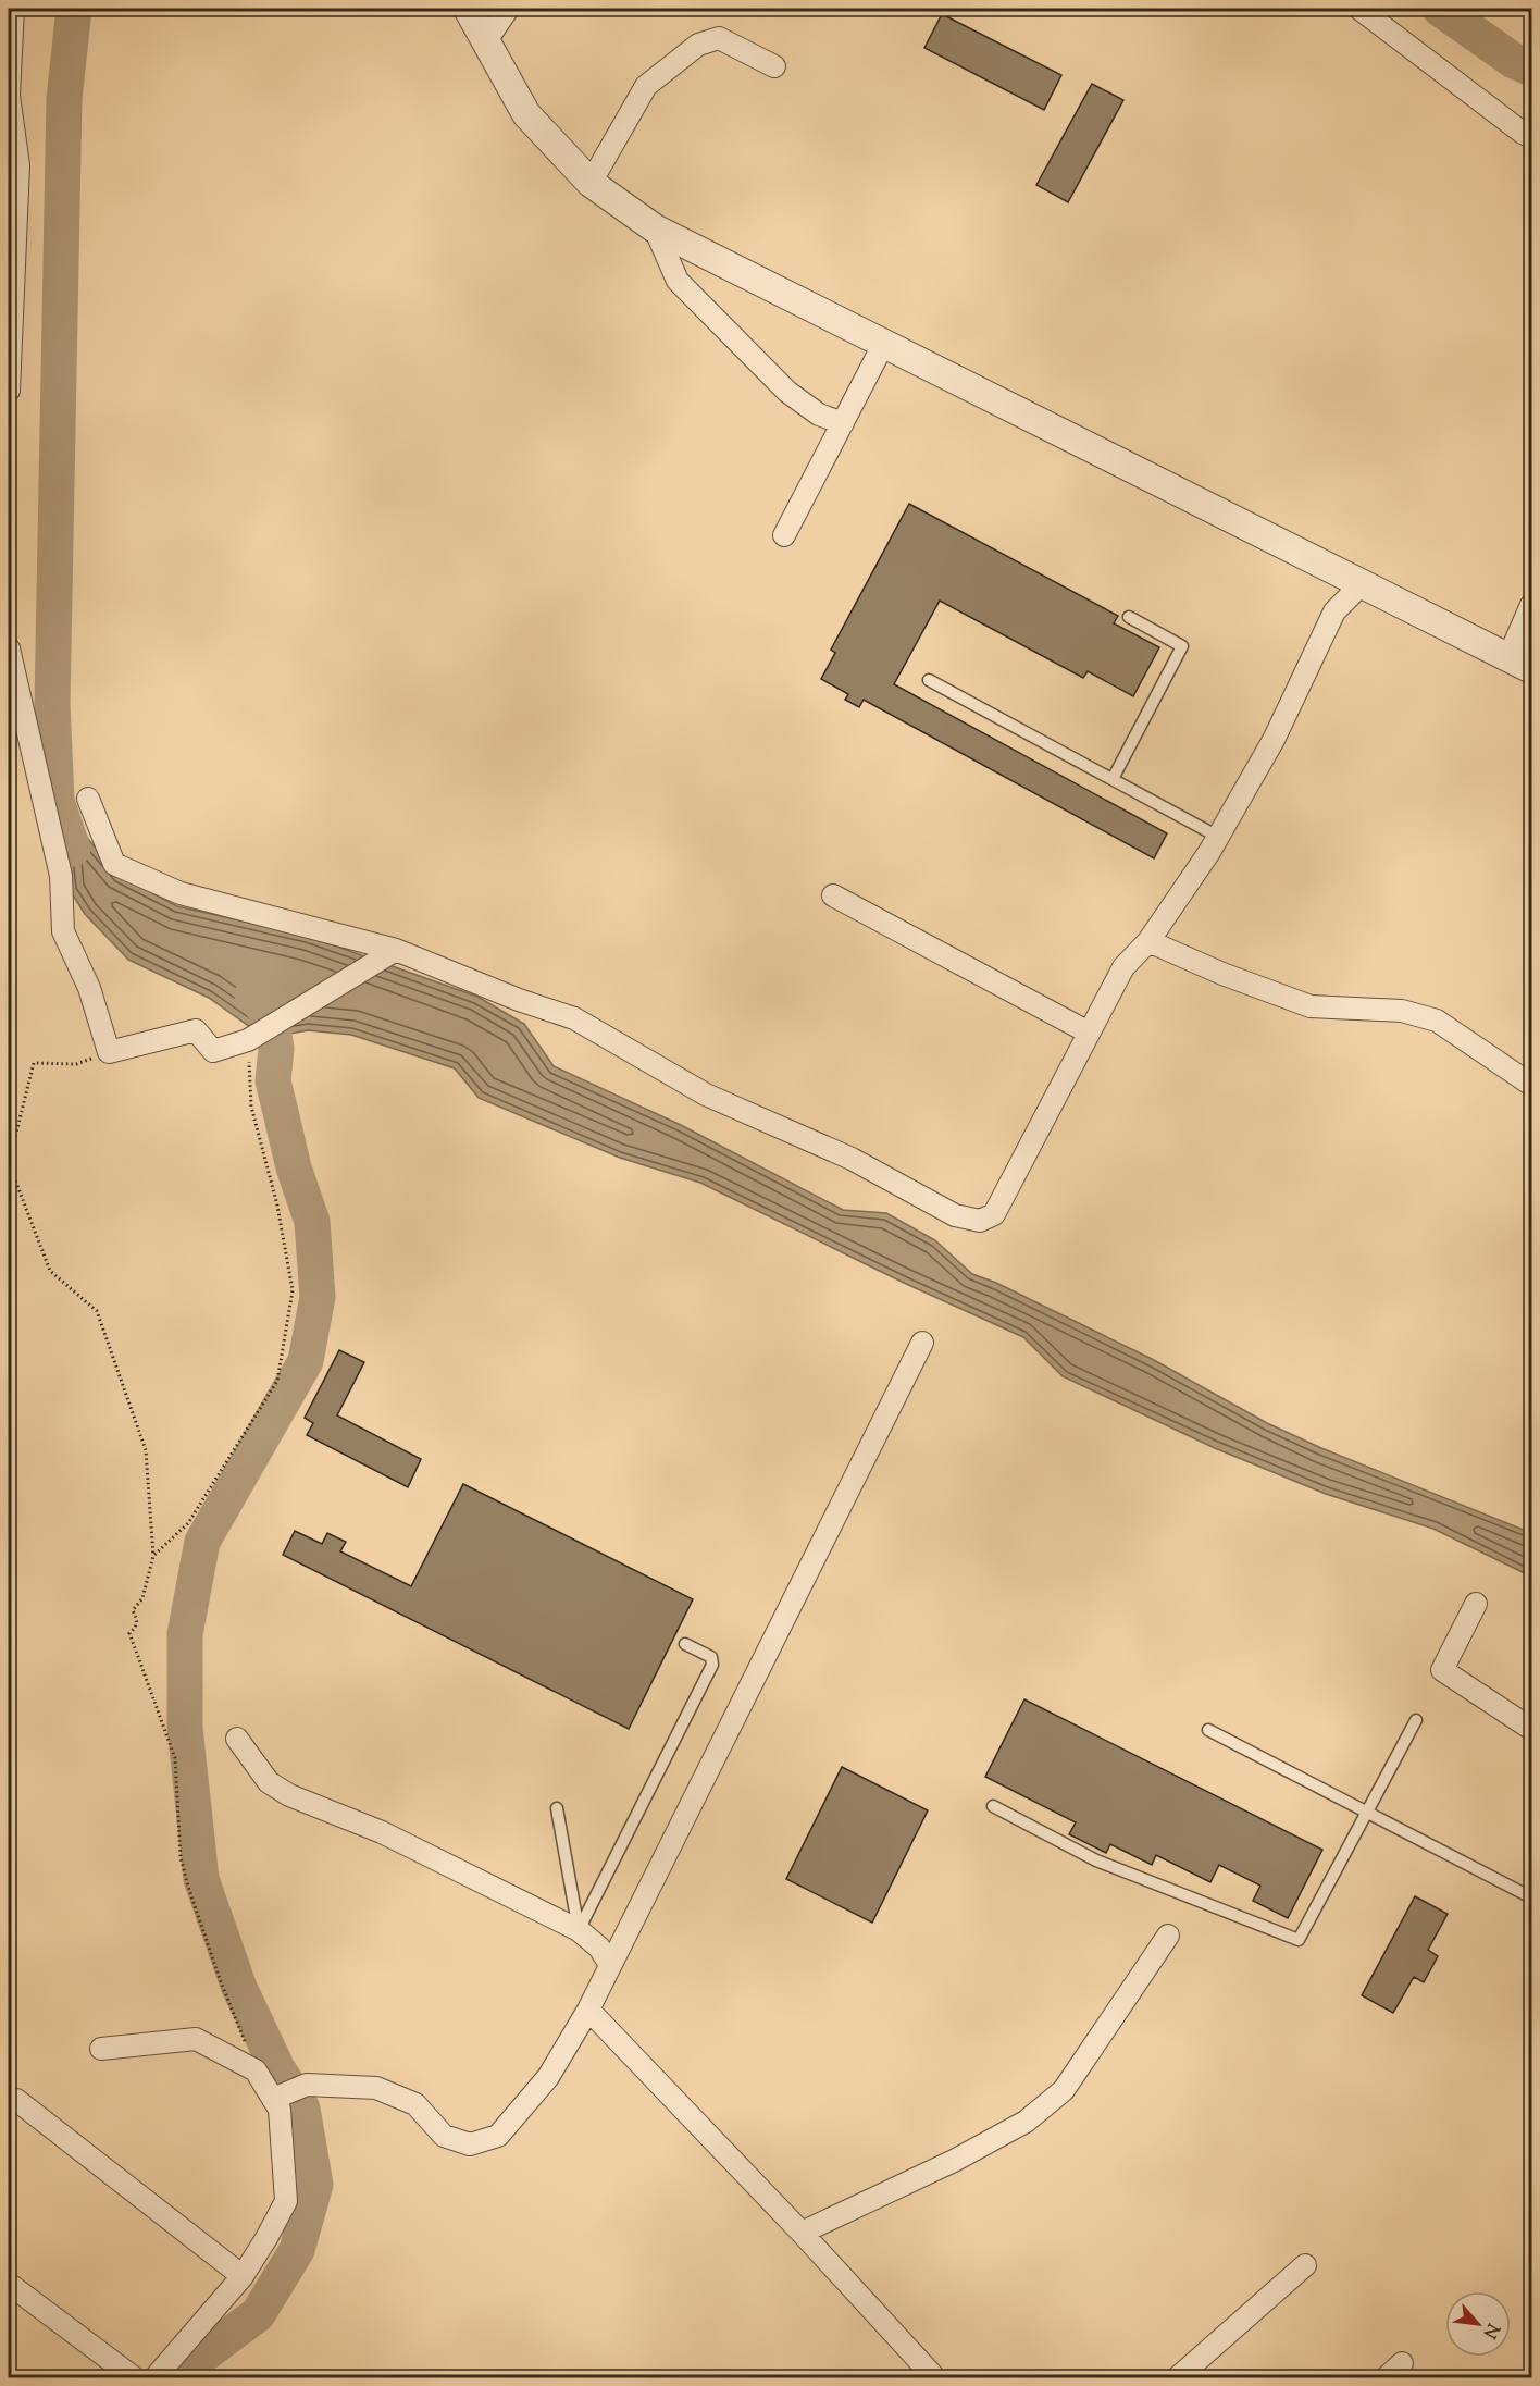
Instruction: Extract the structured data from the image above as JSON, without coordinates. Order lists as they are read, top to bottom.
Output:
{
  "north": "bottom right"
}
